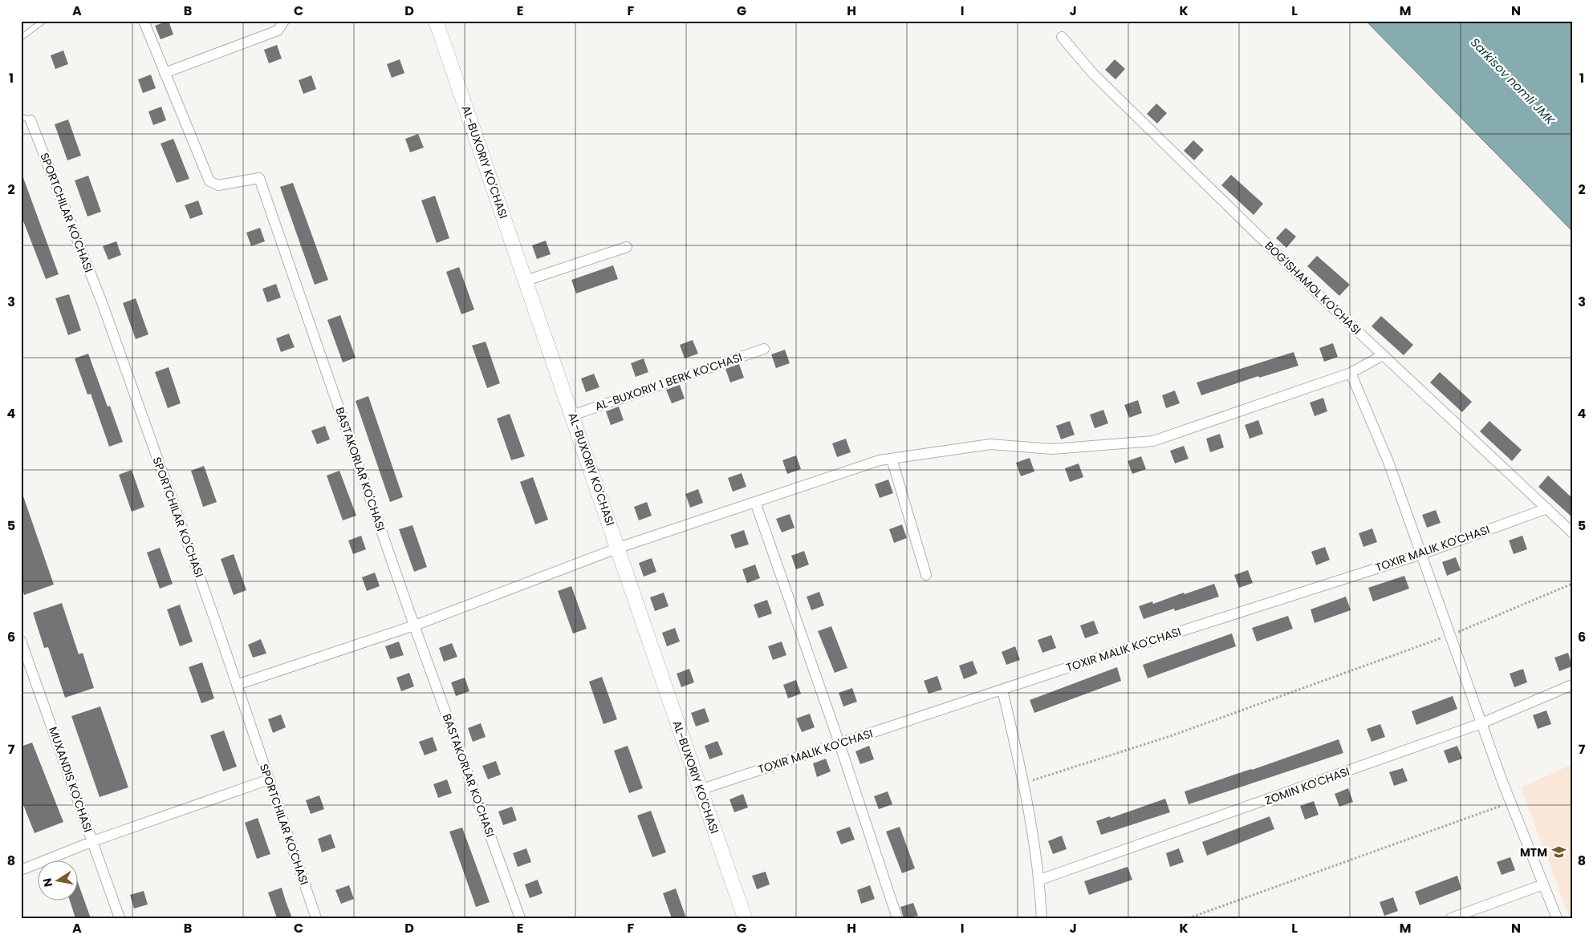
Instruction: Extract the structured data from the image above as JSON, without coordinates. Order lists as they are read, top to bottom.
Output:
{
  "streets": {
    "street": [
      "AL-BUXORIY KO'CHASI",
      "SPORTCHILAR KO'CHASI",
      "BOG'ISHAMOL KO'CHASI",
      "AL-BUXORIY 1 BERK KO'CHASI",
      "BASTAKORLAR KO'CHASI",
      "TOXIR MALIK KO'CHASI",
      "MUXANDIS KO'CHASI",
      "ZOMIN KO'CHASI"
    ]
  },
  "crossings": [
    ["AL-BUXORIY KO'CHASI", "AL-BUXORIY 1 BERK KO'CHASI"],
    ["AL-BUXORIY KO'CHASI", "TOXIR MALIK KO'CHASI"],
    ["BOG'ISHAMOL KO'CHASI", "TOXIR MALIK KO'CHASI"]
  ],
  "water": ["Sarkisov nomli JMK"],
  "places": {
    "school or university": ["MTM"]
  },
  "north": "left",
  "grid": {
    "columns": [
      "A",
      "B",
      "C",
      "D",
      "E",
      "F",
      "G",
      "H",
      "I",
      "J",
      "K",
      "L",
      "M",
      "N"
    ],
    "rows": [
      "1",
      "2",
      "3",
      "4",
      "5",
      "6",
      "7",
      "8"
    ]
  }
}
